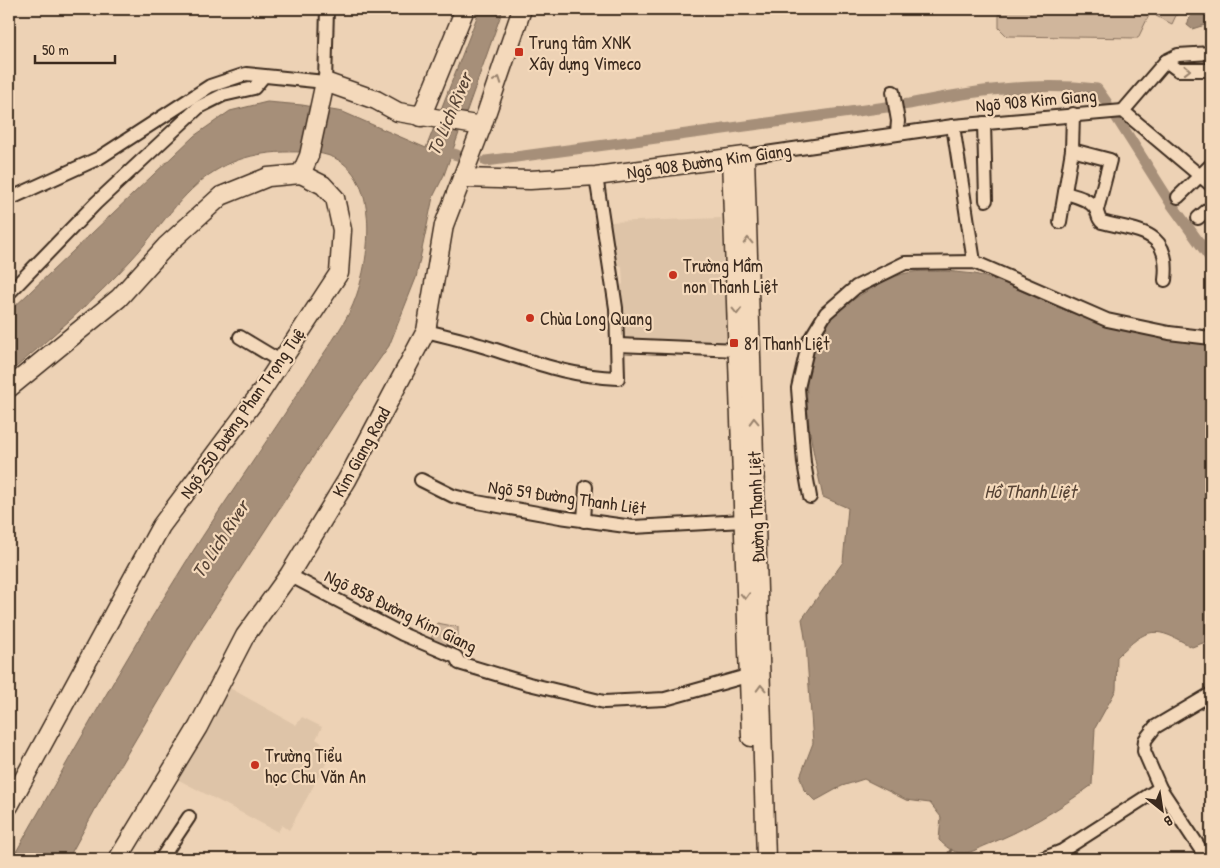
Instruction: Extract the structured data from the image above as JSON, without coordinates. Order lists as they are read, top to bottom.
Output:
{
  "streets": {
    "street": [
      "Ngõ 908 Kim Giang",
      "Ngõ 908 Đường Kim Giang",
      "Ngõ 250 Đường Phan Trọng Tuệ",
      "Kim Giang Road",
      "Ngõ 59 Đường Thanh Liệt",
      "Đường Thanh Liệt",
      "Ngõ 858 Đường Kim Giang"
    ]
  },
  "crossings": [
    ["Ngõ 908 Kim Giang", "Ngõ 908 Đường Kim Giang"],
    ["Ngõ 908 Đường Kim Giang", "Kim Giang Road"],
    ["Ngõ 908 Đường Kim Giang", "Đường Thanh Liệt"],
    ["Kim Giang Road", "Ngõ 858 Đường Kim Giang"],
    ["Ngõ 59 Đường Thanh Liệt", "Đường Thanh Liệt"],
    ["Đường Thanh Liệt", "Ngõ 858 Đường Kim Giang"]
  ],
  "water": ["To Lich River", "Hồ Thanh Liệt"],
  "places": {
    "transit": ["Trung tâm XNK Xây dựng Vimeco", "81 Thanh Liệt"],
    "other": ["Trường Mầm non Thanh Liệt", "Chùa Long Quang", "Trường Tiểu học Chu Văn An"]
  },
  "scale_bar": "50 m",
  "north": "bottom right"
}
